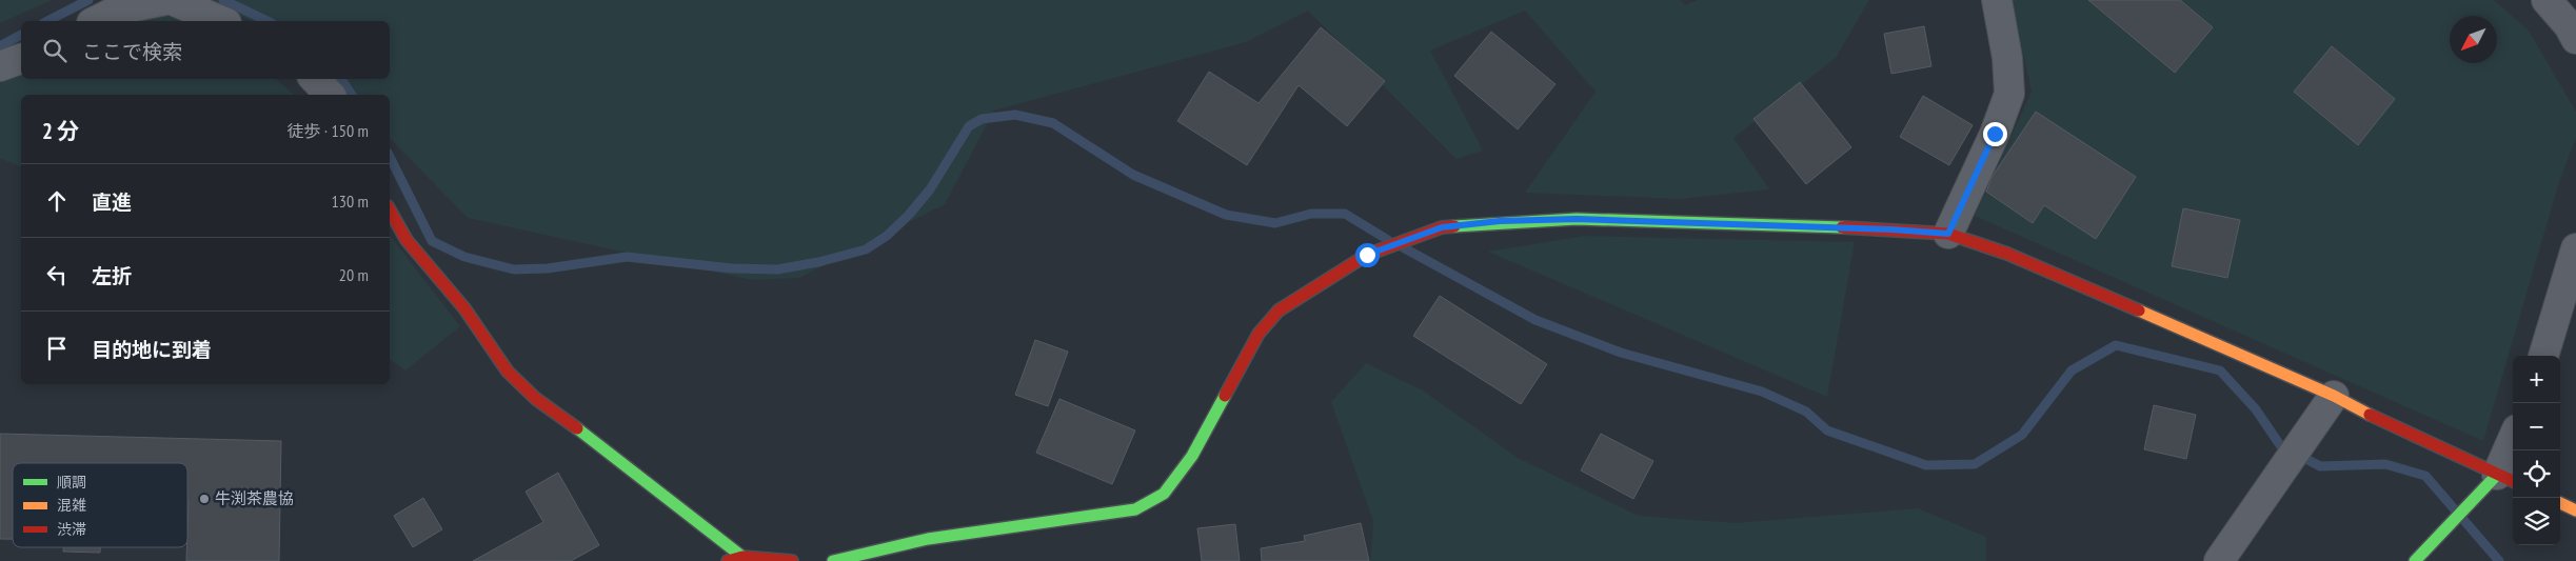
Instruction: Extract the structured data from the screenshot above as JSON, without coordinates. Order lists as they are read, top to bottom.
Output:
{
  "places": ["牛渕茶農協"],
  "legend": ["順調", "混雑", "渋滞"],
  "north": "bottom left",
  "page": {
    "search": "ここで検索",
    "heading": ["2 分", "徒歩 · 150 m"],
    "list": [
      ["直進", "130 m"],
      ["左折", "20 m"],
      "目的地に到着"
    ],
    "map_buttons": ["+", "−"]
  }
}
